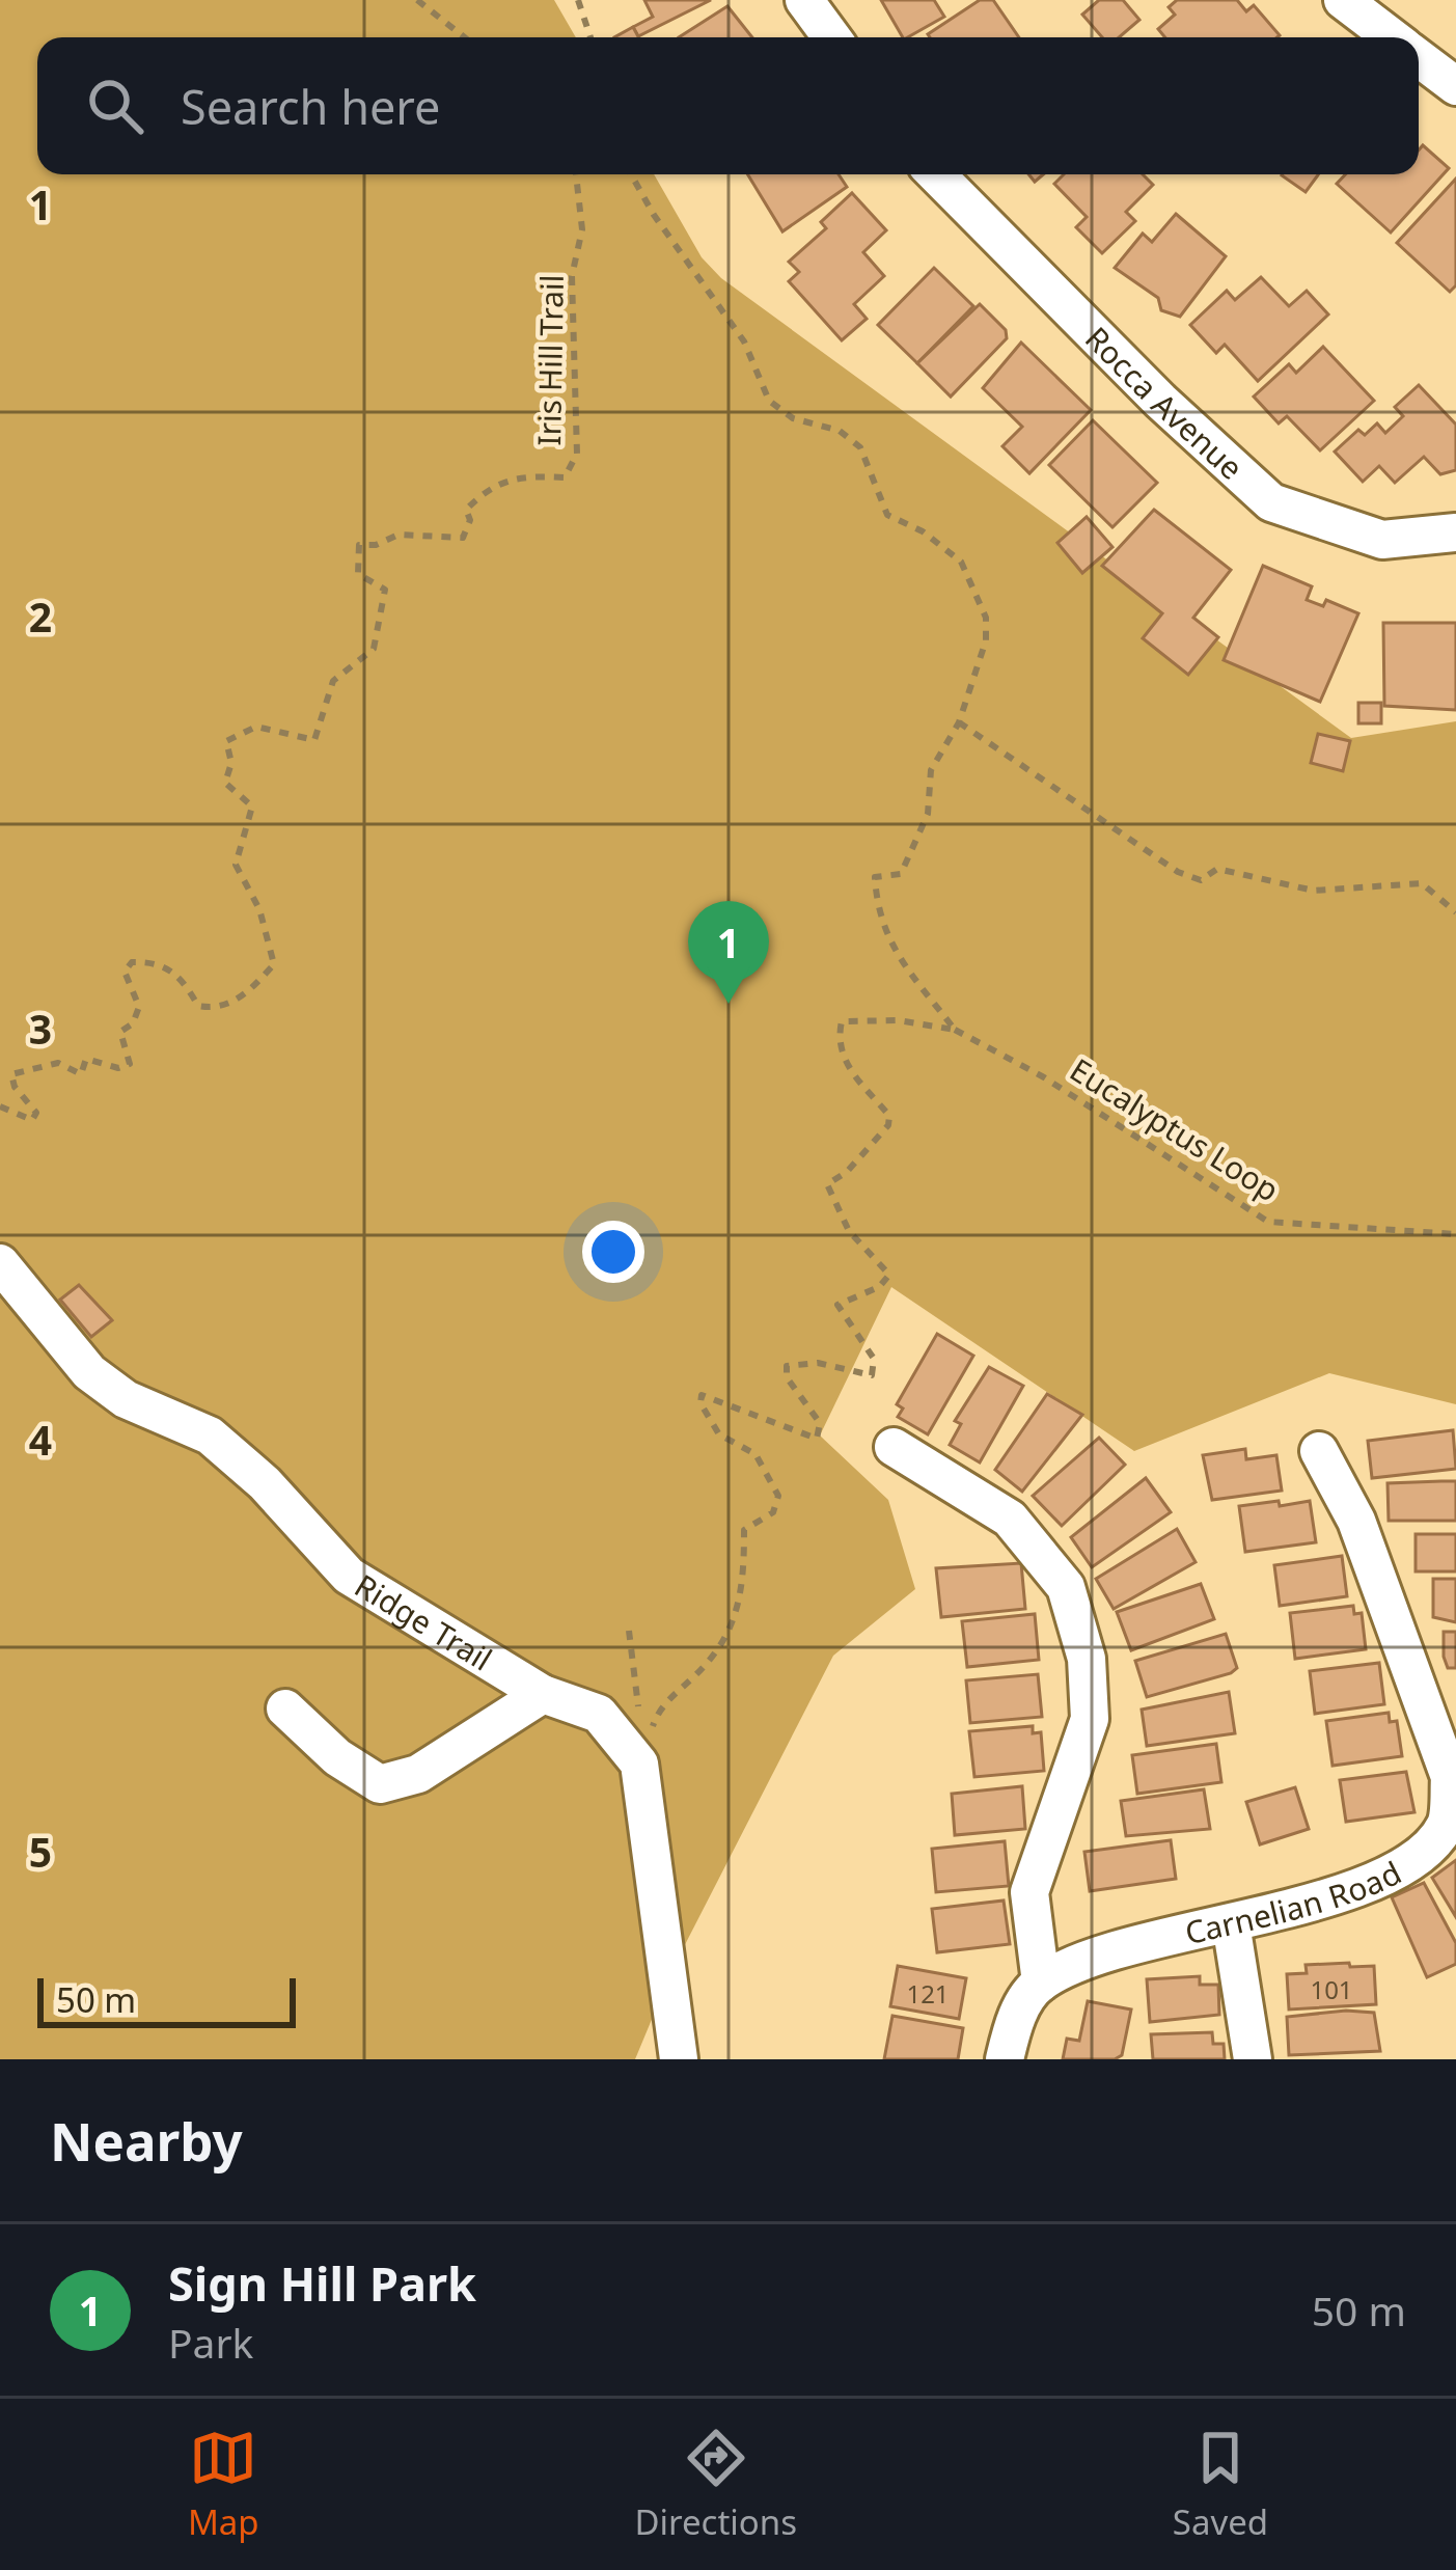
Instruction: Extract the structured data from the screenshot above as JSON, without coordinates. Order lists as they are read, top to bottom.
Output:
{
  "streets": {
    "street": ["Rocca Avenue", "Ridge Trail", "Carnelian Road"],
    "path": ["Iris Hill Trail", "Eucalyptus Loop"]
  },
  "house_numbers": ["101", "121"],
  "scale_bar": "50 m",
  "page": {
    "search": "Search here",
    "pins": "1",
    "scale": "50 m",
    "heading": "Nearby",
    "list": [
      {
        "mark": "1",
        "name": "Sign Hill Park",
        "note": "Park",
        "value": "50 m"
      }
    ],
    "nav": ["Map", "Directions", "Saved"]
  },
  "grid": {
    "rows": [
      "1",
      "2",
      "3",
      "4",
      "5"
    ]
  }
}
